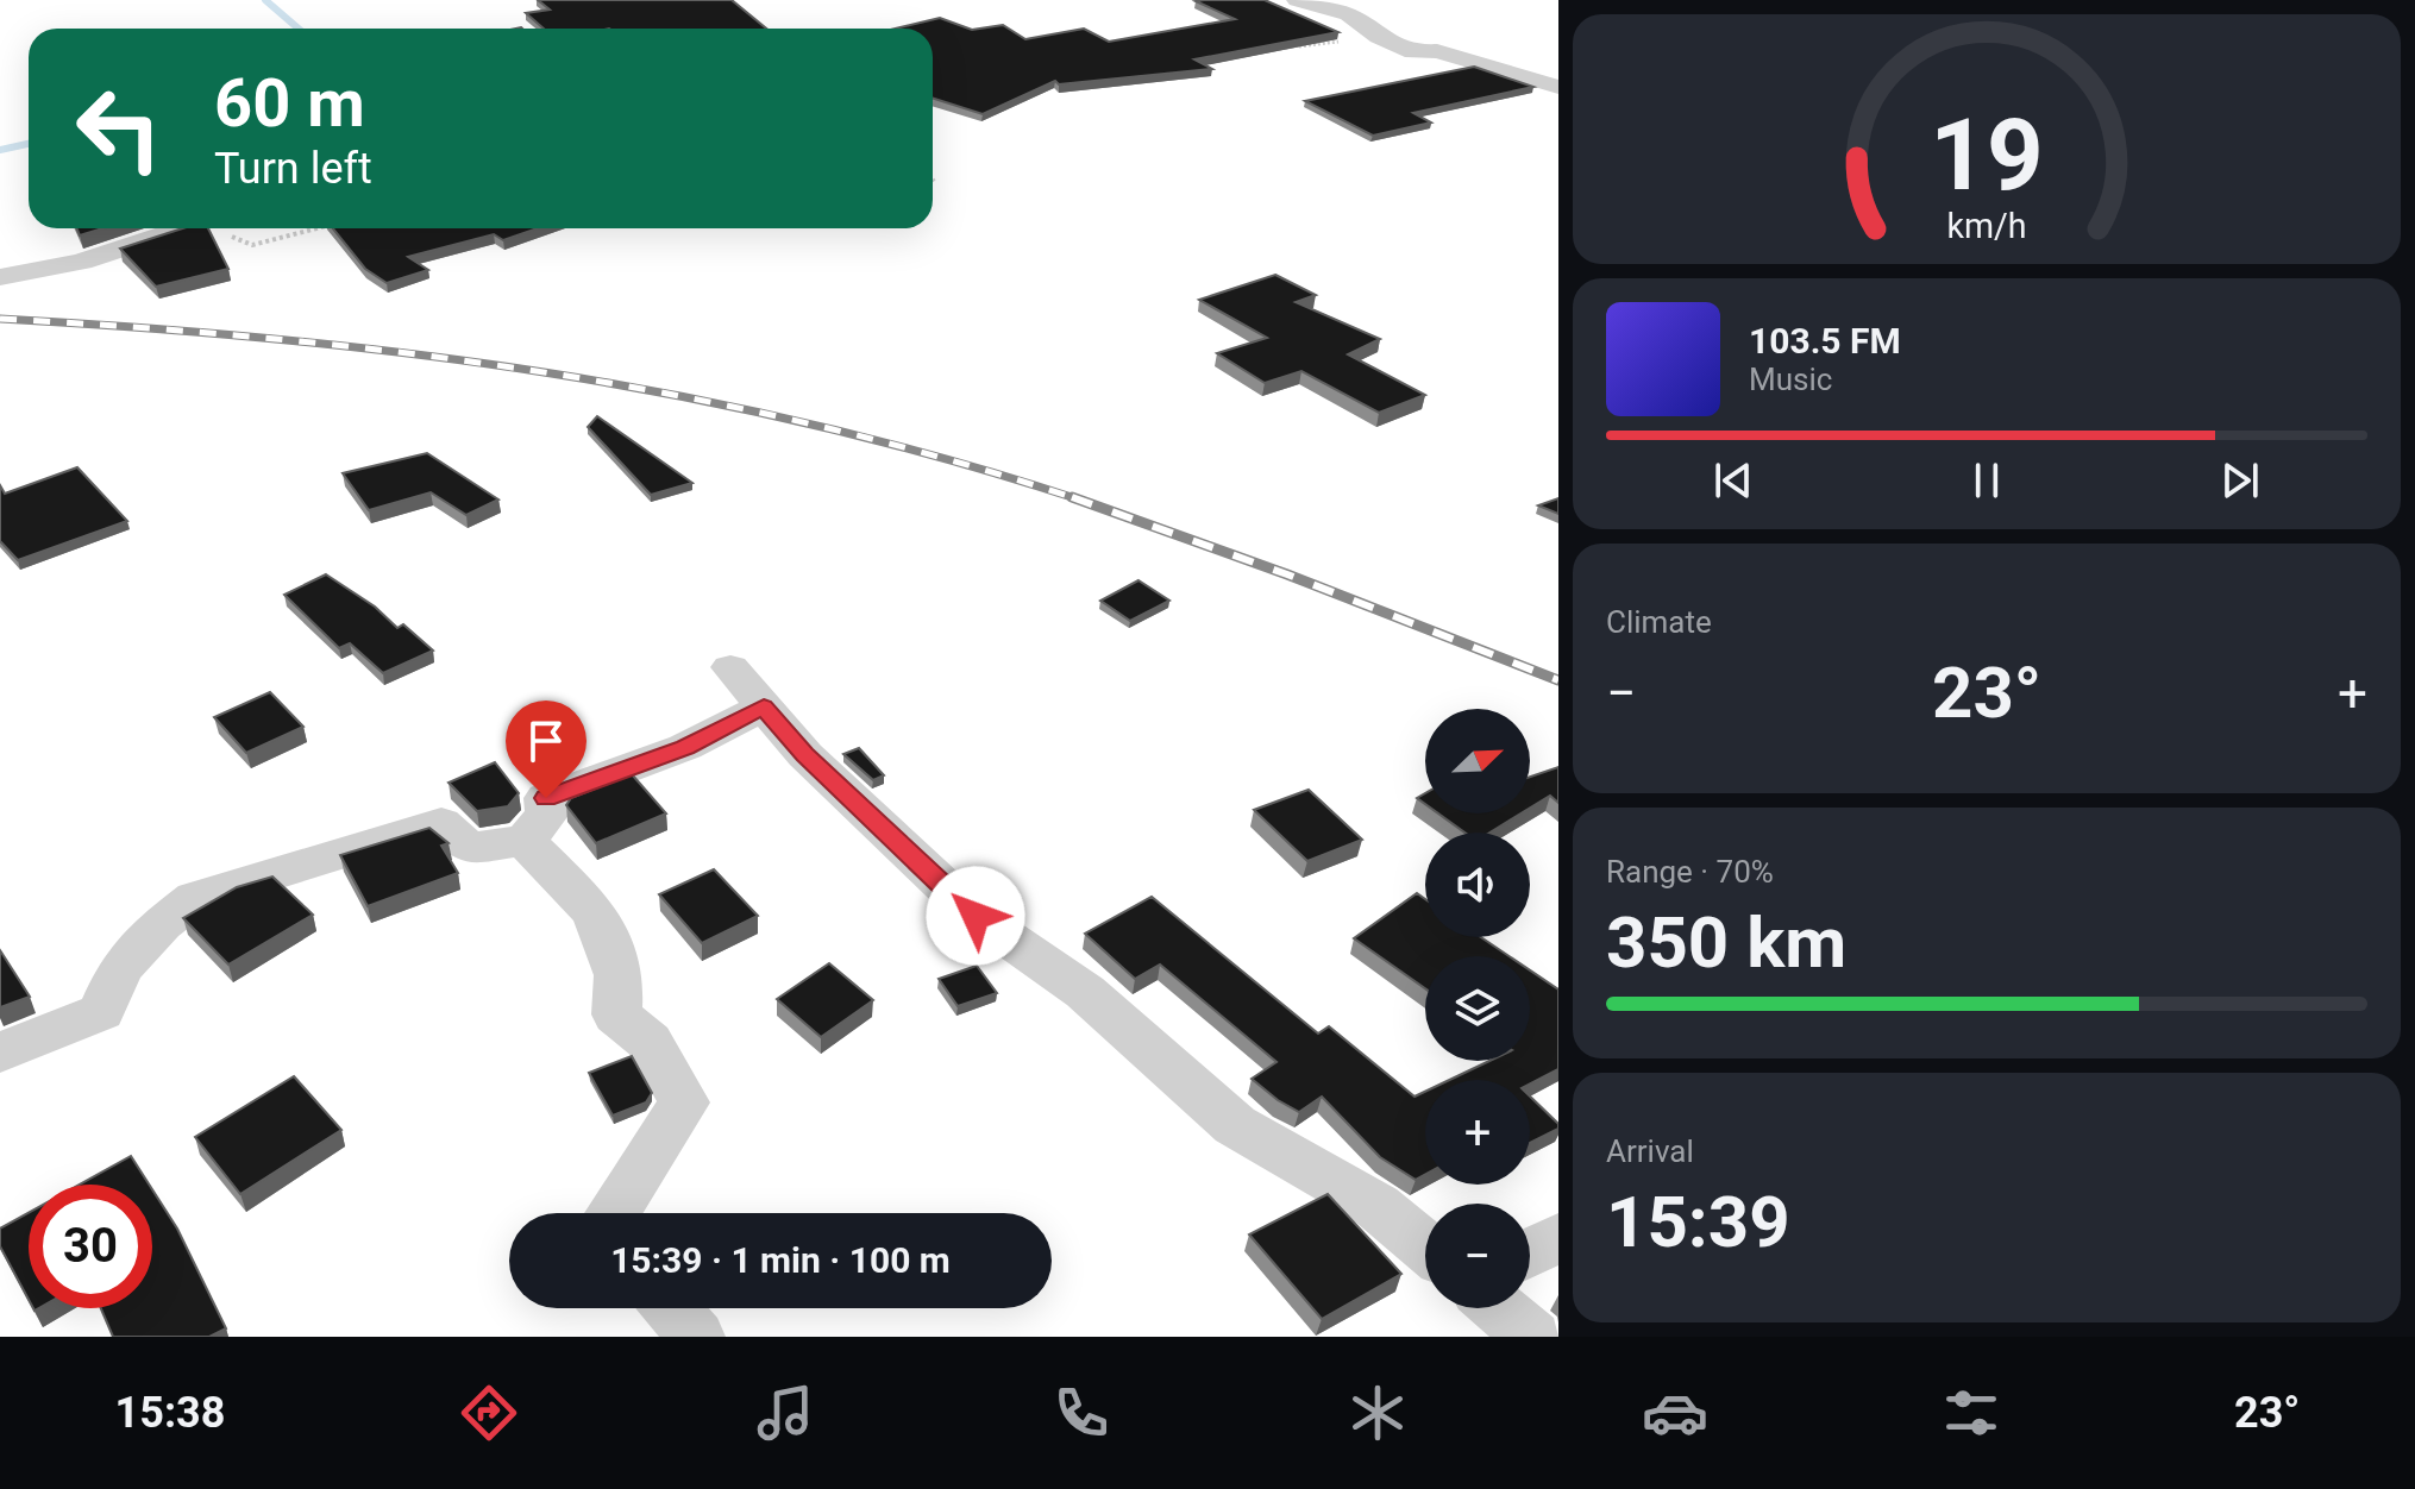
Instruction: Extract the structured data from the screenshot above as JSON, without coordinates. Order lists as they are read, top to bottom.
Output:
{
  "north": "top right",
  "page": {
    "turn": ["60 m", "Turn left"],
    "song": ["103.5 FM", "Music"],
    "tile": [
      "Climate",
      ["Range · 70%", "350 km"],
      ["Arrival", "15:39"]
    ],
    "heat": ["−", "23°", "+"],
    "map_buttons": ["+", "−"],
    "limit": "30",
    "trip": "15:39 · 1 min · 100 m",
    "tabs": ["15:38", "23°"],
    "gauge": ["19", "km/h"]
  }
}
